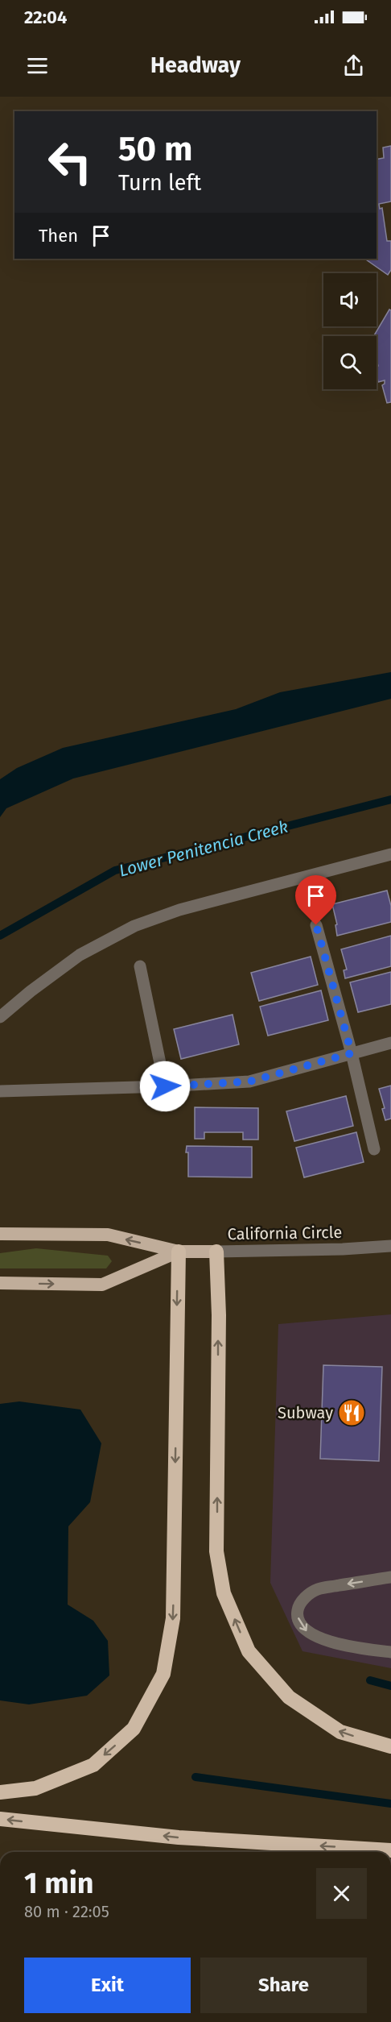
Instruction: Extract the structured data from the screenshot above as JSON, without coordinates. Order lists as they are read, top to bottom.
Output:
{
  "streets": {
    "highway": ["California Circle"]
  },
  "water": ["Lower Penitencia Creek"],
  "places": {
    "restaurant": ["Subway"]
  },
  "page": {
    "status": "22:04",
    "header": "Headway",
    "turn": ["50 m", "Turn left"],
    "then": "Then",
    "heading": ["1 min", "80 m · 22:05"],
    "buttons": ["Exit", "Share"]
  }
}
